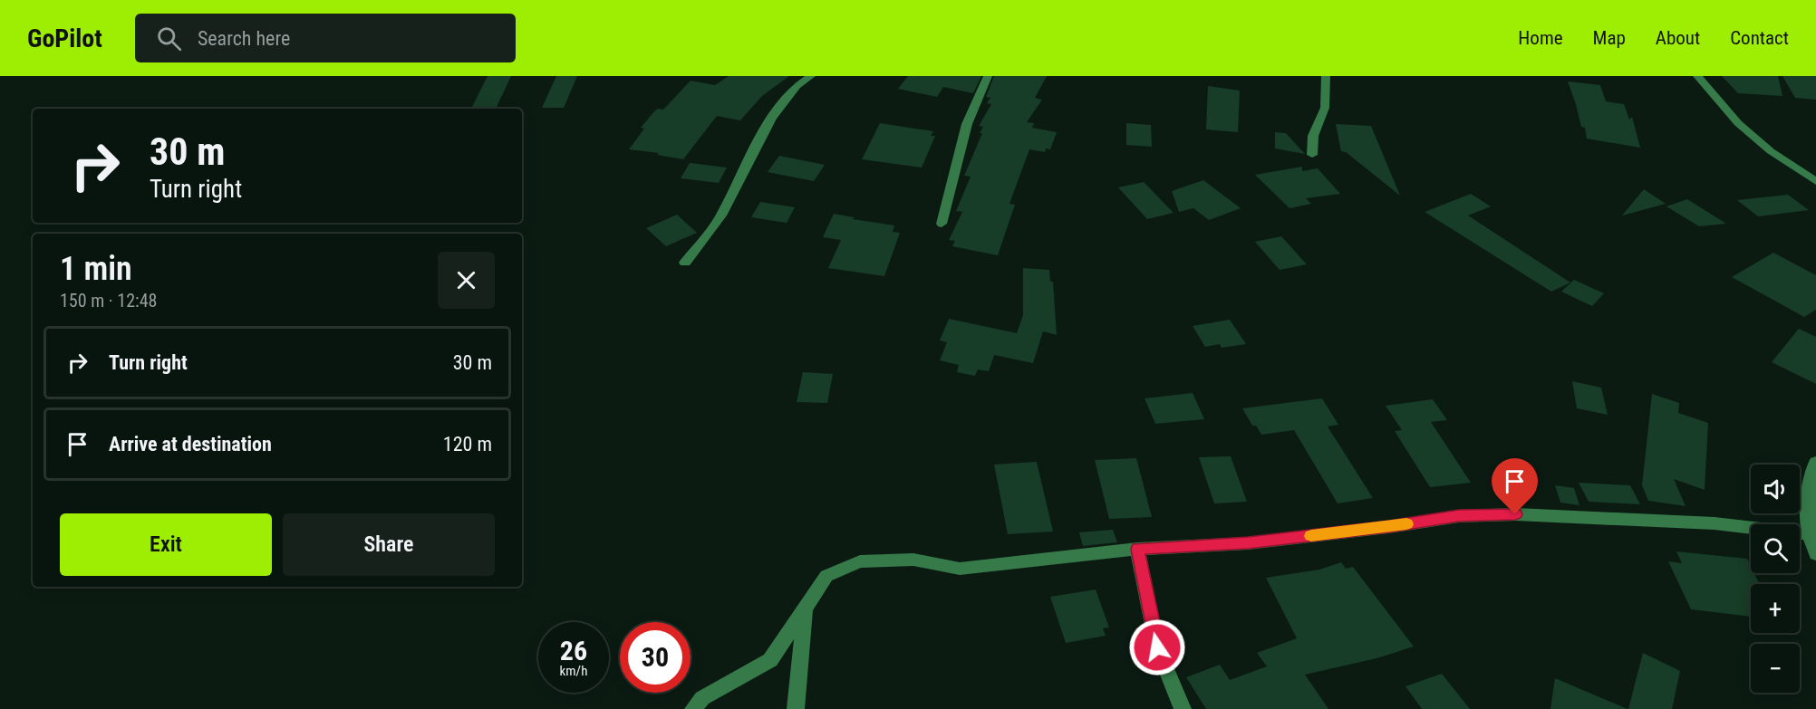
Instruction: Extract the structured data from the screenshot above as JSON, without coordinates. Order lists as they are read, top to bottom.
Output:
{
  "page": {
    "header": "GoPilot",
    "search": "Search here",
    "nav": [
      "Home",
      "Map",
      "About",
      "Contact"
    ],
    "turn": ["30 m", "Turn right"],
    "heading": ["1 min", "150 m · 12:48"],
    "list": [
      {
        "name": "Turn right",
        "value": "30 m"
      },
      {
        "name": "Arrive at destination",
        "value": "120 m"
      }
    ],
    "map_buttons": ["+", "−"],
    "buttons": ["Exit", "Share"],
    "speed": "26 km/h",
    "limit": "30"
  }
}
